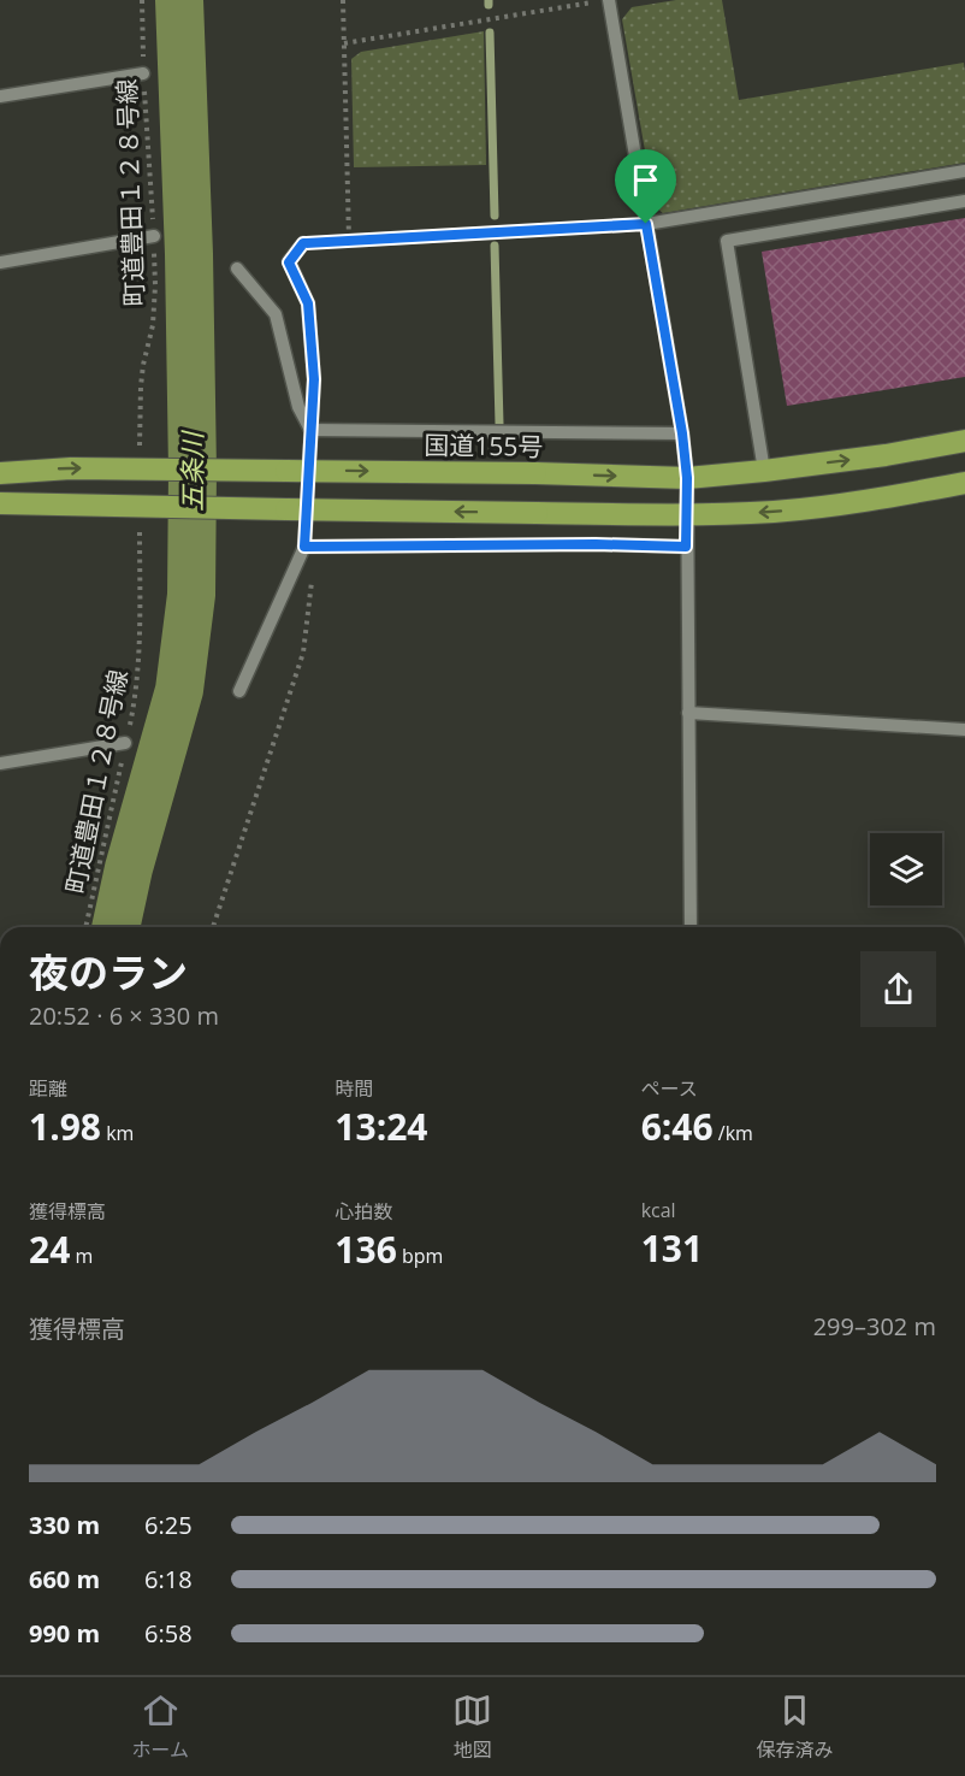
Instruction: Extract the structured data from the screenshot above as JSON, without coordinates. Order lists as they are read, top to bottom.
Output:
{
  "streets": {
    "highway": ["国道155号"],
    "path": ["町道豊田１２８号線"]
  },
  "crossings": [
    ["町道豊田１２８号線", "国道155号"]
  ],
  "water": ["五条川"],
  "page": {
    "heading": ["夜のラン", "20:52 · 6 × 330 m"],
    "stats": [
      ["距離", "1.98 km"],
      ["時間", "13:24"],
      ["ペース", "6:46 /km"],
      ["獲得標高", "24 m"],
      ["心拍数", "136 bpm"],
      ["kcal", "131"]
    ],
    "chart": ["獲得標高", "299–302 m"],
    "list": [
      {
        "name": "330 m",
        "note": "6:25"
      },
      {
        "name": "660 m",
        "note": "6:18"
      },
      {
        "name": "990 m",
        "note": "6:58"
      }
    ],
    "tabs": ["ホーム", "地図", "保存済み"]
  }
}
